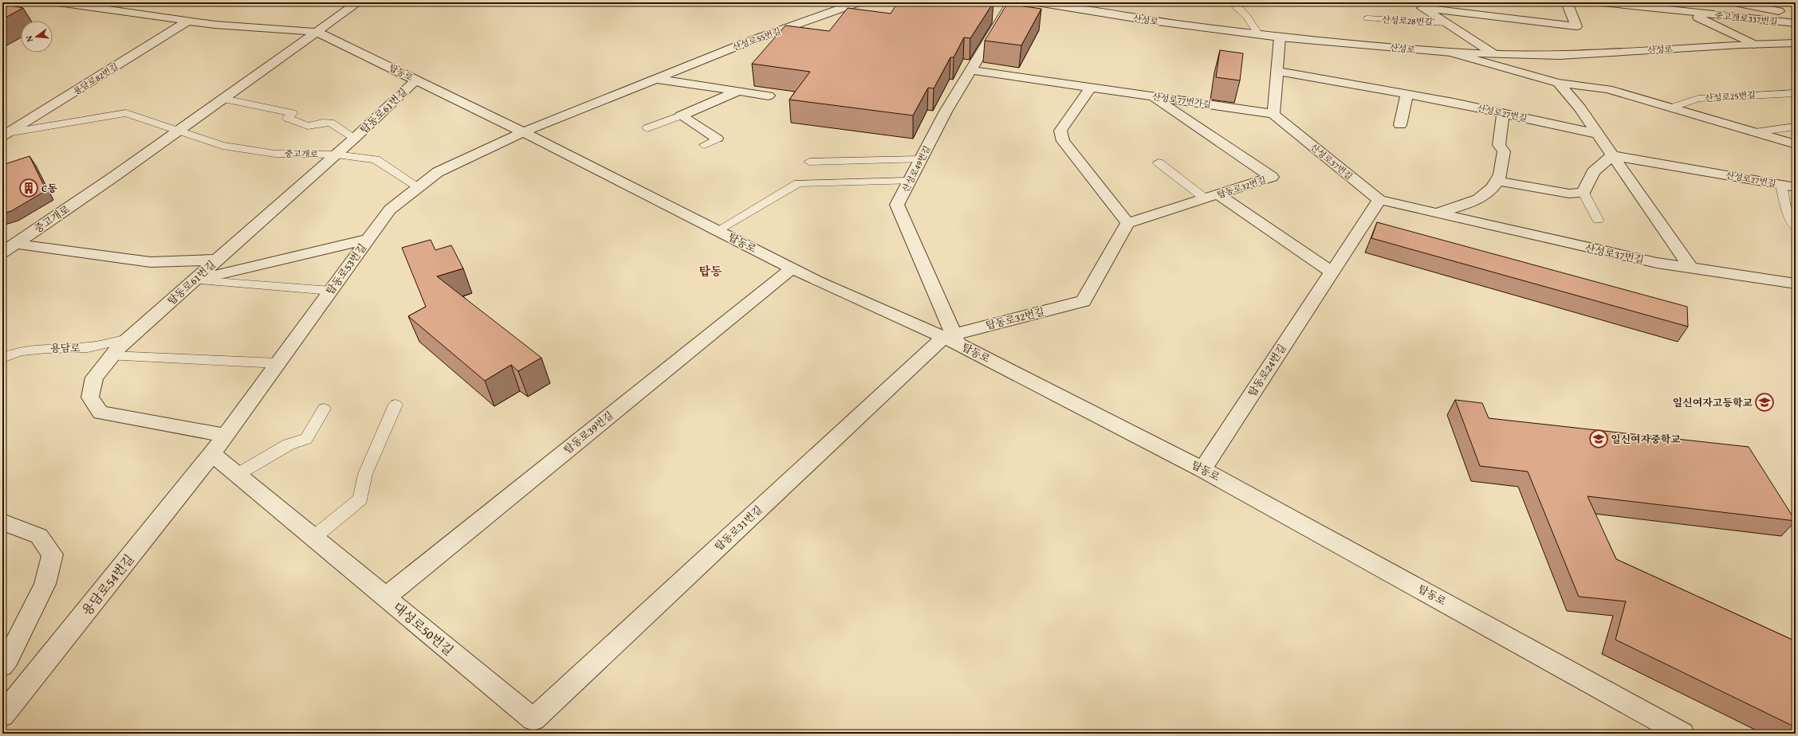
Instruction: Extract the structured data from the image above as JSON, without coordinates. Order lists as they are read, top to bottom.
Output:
{
  "streets": {
    "street": [
      "중고개로337번길",
      "산성로",
      "산성로28번길",
      "산성로55번길",
      "탑동로",
      "용담로82번길",
      "산성로25번길",
      "산성로77번가길",
      "탑동로61번길",
      "산성로27번길",
      "중고개로",
      "산성로37번길",
      "산성로49번길",
      "탑동로32번길",
      "탑동로53번길",
      "탑동로24번길",
      "탑동로39번길",
      "탑동로31번길",
      "용담로54번길",
      "대성로50번길"
    ],
    "lane": ["용담로"]
  },
  "crossings": [
    ["산성로", "산성로28번길"],
    ["산성로", "산성로25번길"],
    ["산성로55번길", "탑동로"],
    ["산성로55번길", "탑동로53번길"],
    ["탑동로", "용담로82번길"],
    ["탑동로", "탑동로61번길"],
    ["탑동로", "중고개로"],
    ["탑동로", "산성로49번길"],
    ["탑동로", "탑동로32번길"],
    ["탑동로", "탑동로53번길"],
    ["탑동로", "탑동로24번길"],
    ["탑동로", "탑동로39번길"],
    ["탑동로", "탑동로31번길"],
    ["산성로77번가길", "산성로37번길"],
    ["산성로77번가길", "산성로49번길"],
    ["산성로77번가길", "탑동로32번길"],
    ["탑동로61번길", "중고개로"],
    ["탑동로61번길", "탑동로53번길"],
    ["탑동로61번길", "용담로"],
    ["중고개로", "탑동로53번길"],
    ["산성로37번길", "탑동로24번길"],
    ["산성로49번길", "탑동로32번길"],
    ["산성로49번길", "탑동로31번길"],
    ["탑동로32번길", "탑동로31번길"],
    ["탑동로53번길", "용담로54번길"],
    ["탑동로53번길", "대성로50번길"],
    ["탑동로39번길", "대성로50번길"],
    ["탑동로31번길", "대성로50번길"],
    ["용담로54번길", "대성로50번길"]
  ],
  "districts": ["탑동"],
  "places": {
    "building": ["C동"],
    "school or university": ["일신여자고등학교", "일신여자중학교"]
  },
  "north": "left"
}
